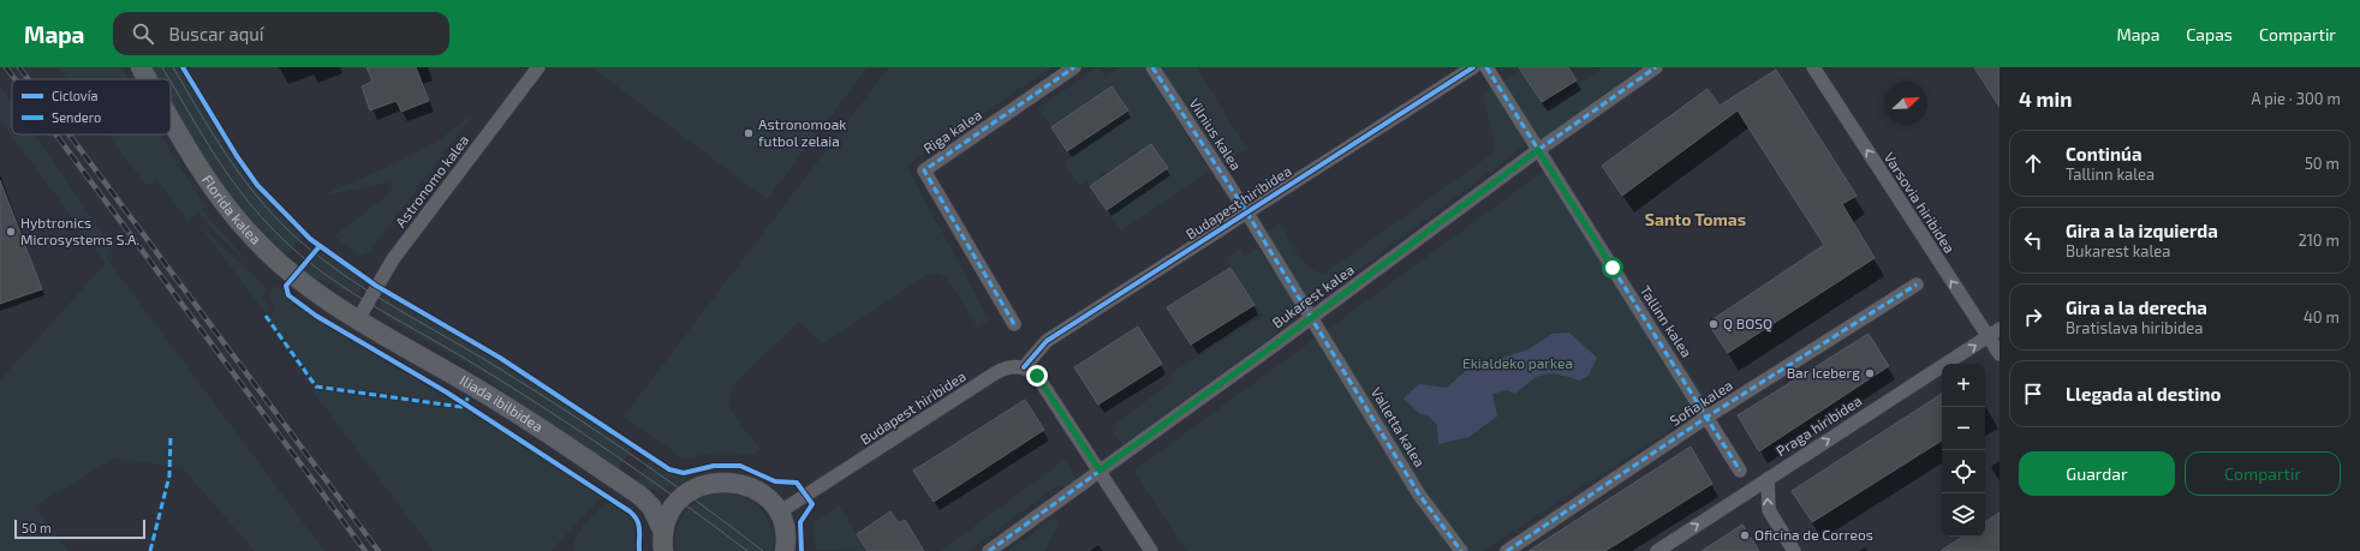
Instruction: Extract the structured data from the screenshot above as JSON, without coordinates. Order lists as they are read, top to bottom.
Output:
{
  "streets": {
    "main road": ["Florida kalea", "Iliada ibilbidea"],
    "street": [
      "Riga kalea",
      "Vilnius kalea",
      "Astronomo kalea",
      "Budapest hiribidea",
      "Varsovia hiribidea",
      "Bukarest kalea",
      "Tallinn kalea",
      "Sofia kalea",
      "Praga hiribidea",
      "Valletta kalea"
    ]
  },
  "crossings": [
    ["Vilnius kalea", "Budapest hiribidea"],
    ["Vilnius kalea", "Bukarest kalea"],
    ["Vilnius kalea", "Valletta kalea"],
    ["Astronomo kalea", "Florida kalea"],
    ["Astronomo kalea", "Iliada ibilbidea"],
    ["Varsovia hiribidea", "Praga hiribidea"],
    ["Florida kalea", "Iliada ibilbidea"],
    ["Bukarest kalea", "Tallinn kalea"],
    ["Bukarest kalea", "Valletta kalea"],
    ["Tallinn kalea", "Sofia kalea"]
  ],
  "one_way": ["Varsovia hiribidea", "Praga hiribidea"],
  "districts": ["Santo Tomas"],
  "parks": ["Ekialdeko parkea"],
  "places": [
    "Astronomoak futbol zelaia",
    "Hybtronics Microsystems S.A.",
    "Q BOSQ",
    "Bar Iceberg",
    "Oficina de Correos"
  ],
  "legend": ["Ciclovía", "Sendero"],
  "scale_bar": "50 m",
  "north": "top right",
  "page": {
    "header": "Mapa",
    "search": "Buscar aquí",
    "nav": ["Mapa", "Capas", "Compartir"],
    "heading": ["4 min", "A pie · 300 m"],
    "list": [
      ["Continúa", "Tallinn kalea", "50 m"],
      ["Gira a la izquierda", "Bukarest kalea", "210 m"],
      ["Gira a la derecha", "Bratislava hiribidea", "40 m"],
      "Llegada al destino"
    ],
    "map_buttons": ["+", "−"],
    "buttons": ["Guardar", "Compartir"],
    "scale": "50 m"
  }
}
